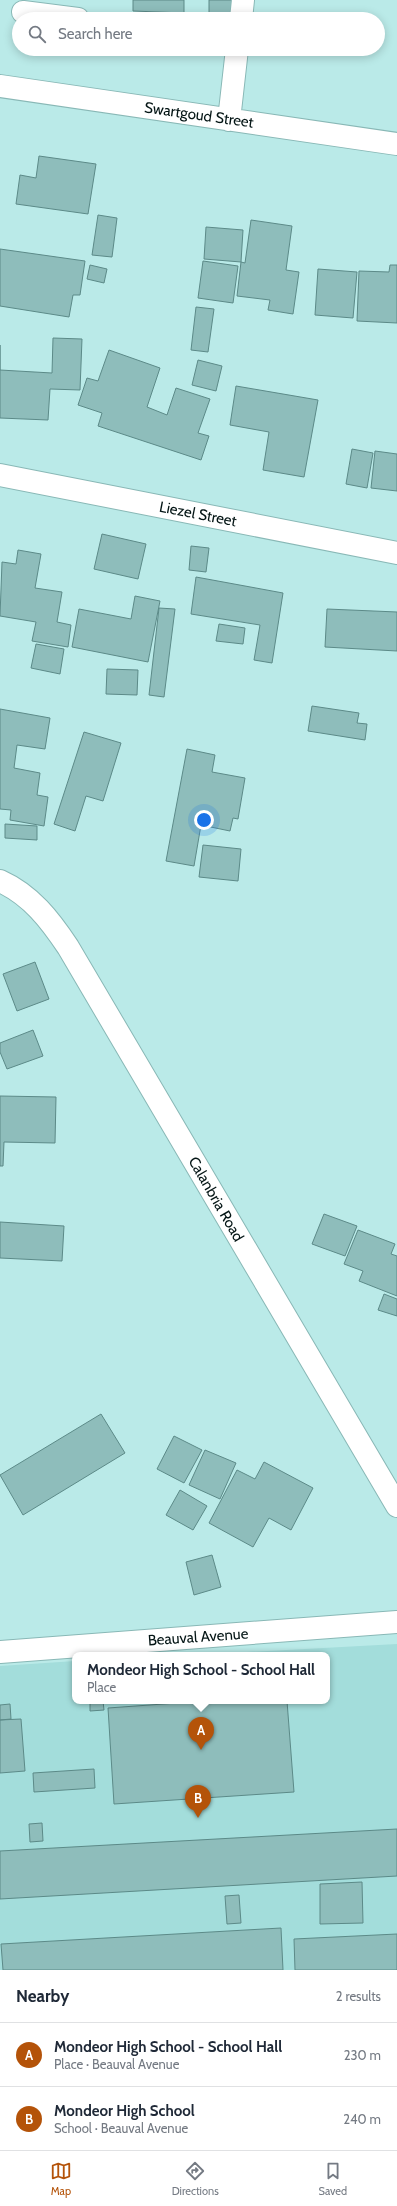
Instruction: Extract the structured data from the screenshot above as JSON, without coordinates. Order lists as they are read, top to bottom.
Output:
{
  "streets": {
    "street": [
      "Swartgoud Street",
      "Liezel Street",
      "Calanbria Road",
      "Beauval Avenue"
    ]
  },
  "page": {
    "search": "Search here",
    "popup": ["Mondeor High School - School Hall", "Place"],
    "pins": ["A", "B"],
    "heading": ["Nearby", "2 results"],
    "list": [
      {
        "mark": "A",
        "name": "Mondeor High School - School Hall",
        "note": "Place · Beauval Avenue",
        "value": "230 m"
      },
      {
        "mark": "B",
        "name": "Mondeor High School",
        "note": "School · Beauval Avenue",
        "value": "240 m"
      }
    ],
    "nav": ["Map", "Directions", "Saved"]
  }
}
